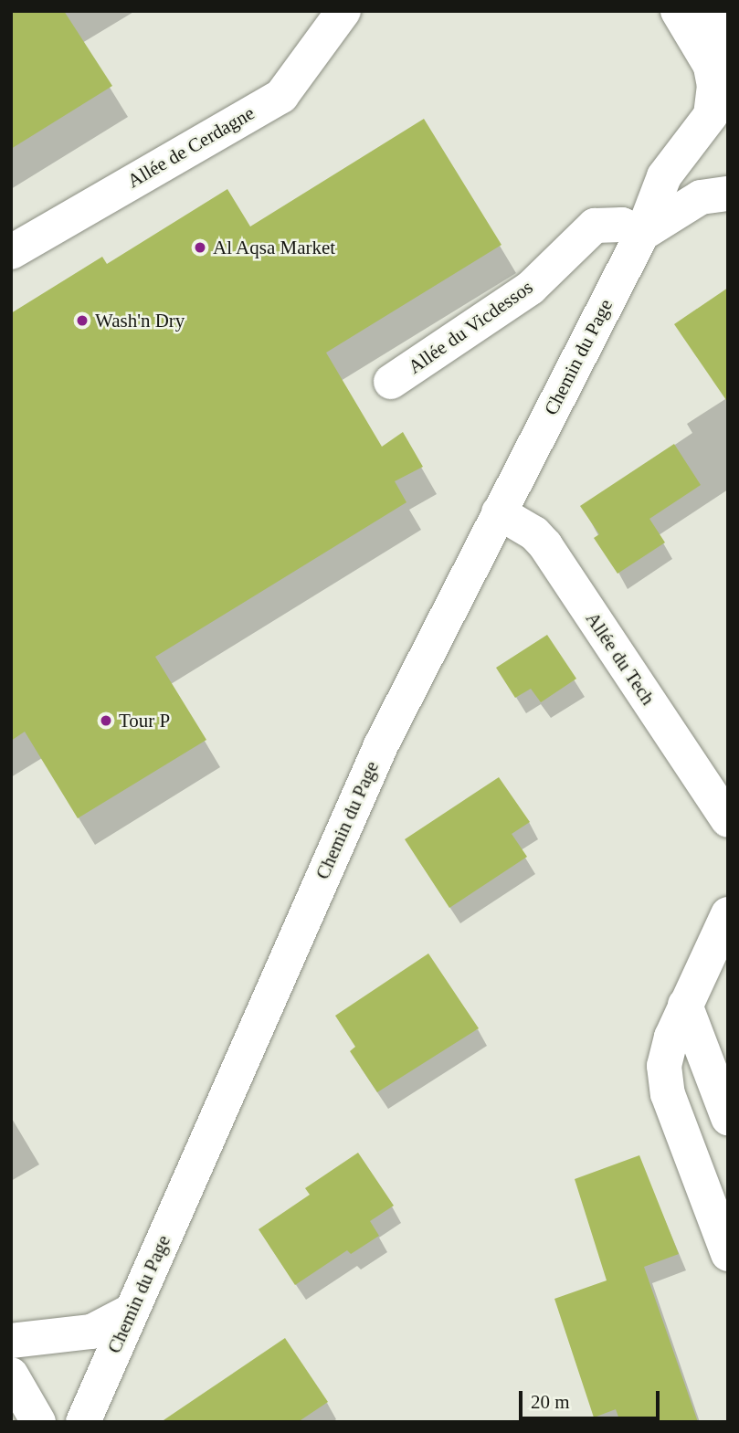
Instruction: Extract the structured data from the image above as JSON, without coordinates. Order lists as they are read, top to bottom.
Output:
{
  "streets": {
    "street": [
      "Allée de Cerdagne",
      "Allée du Vicdessos",
      "Chemin du Page",
      "Allée du Tech"
    ]
  },
  "crossings": [
    ["Allée du Vicdessos", "Chemin du Page"],
    ["Chemin du Page", "Allée du Tech"]
  ],
  "places": ["Al Aqsa Market", "Wash'n Dry", "Tour P"],
  "scale_bar": "20 m"
}
